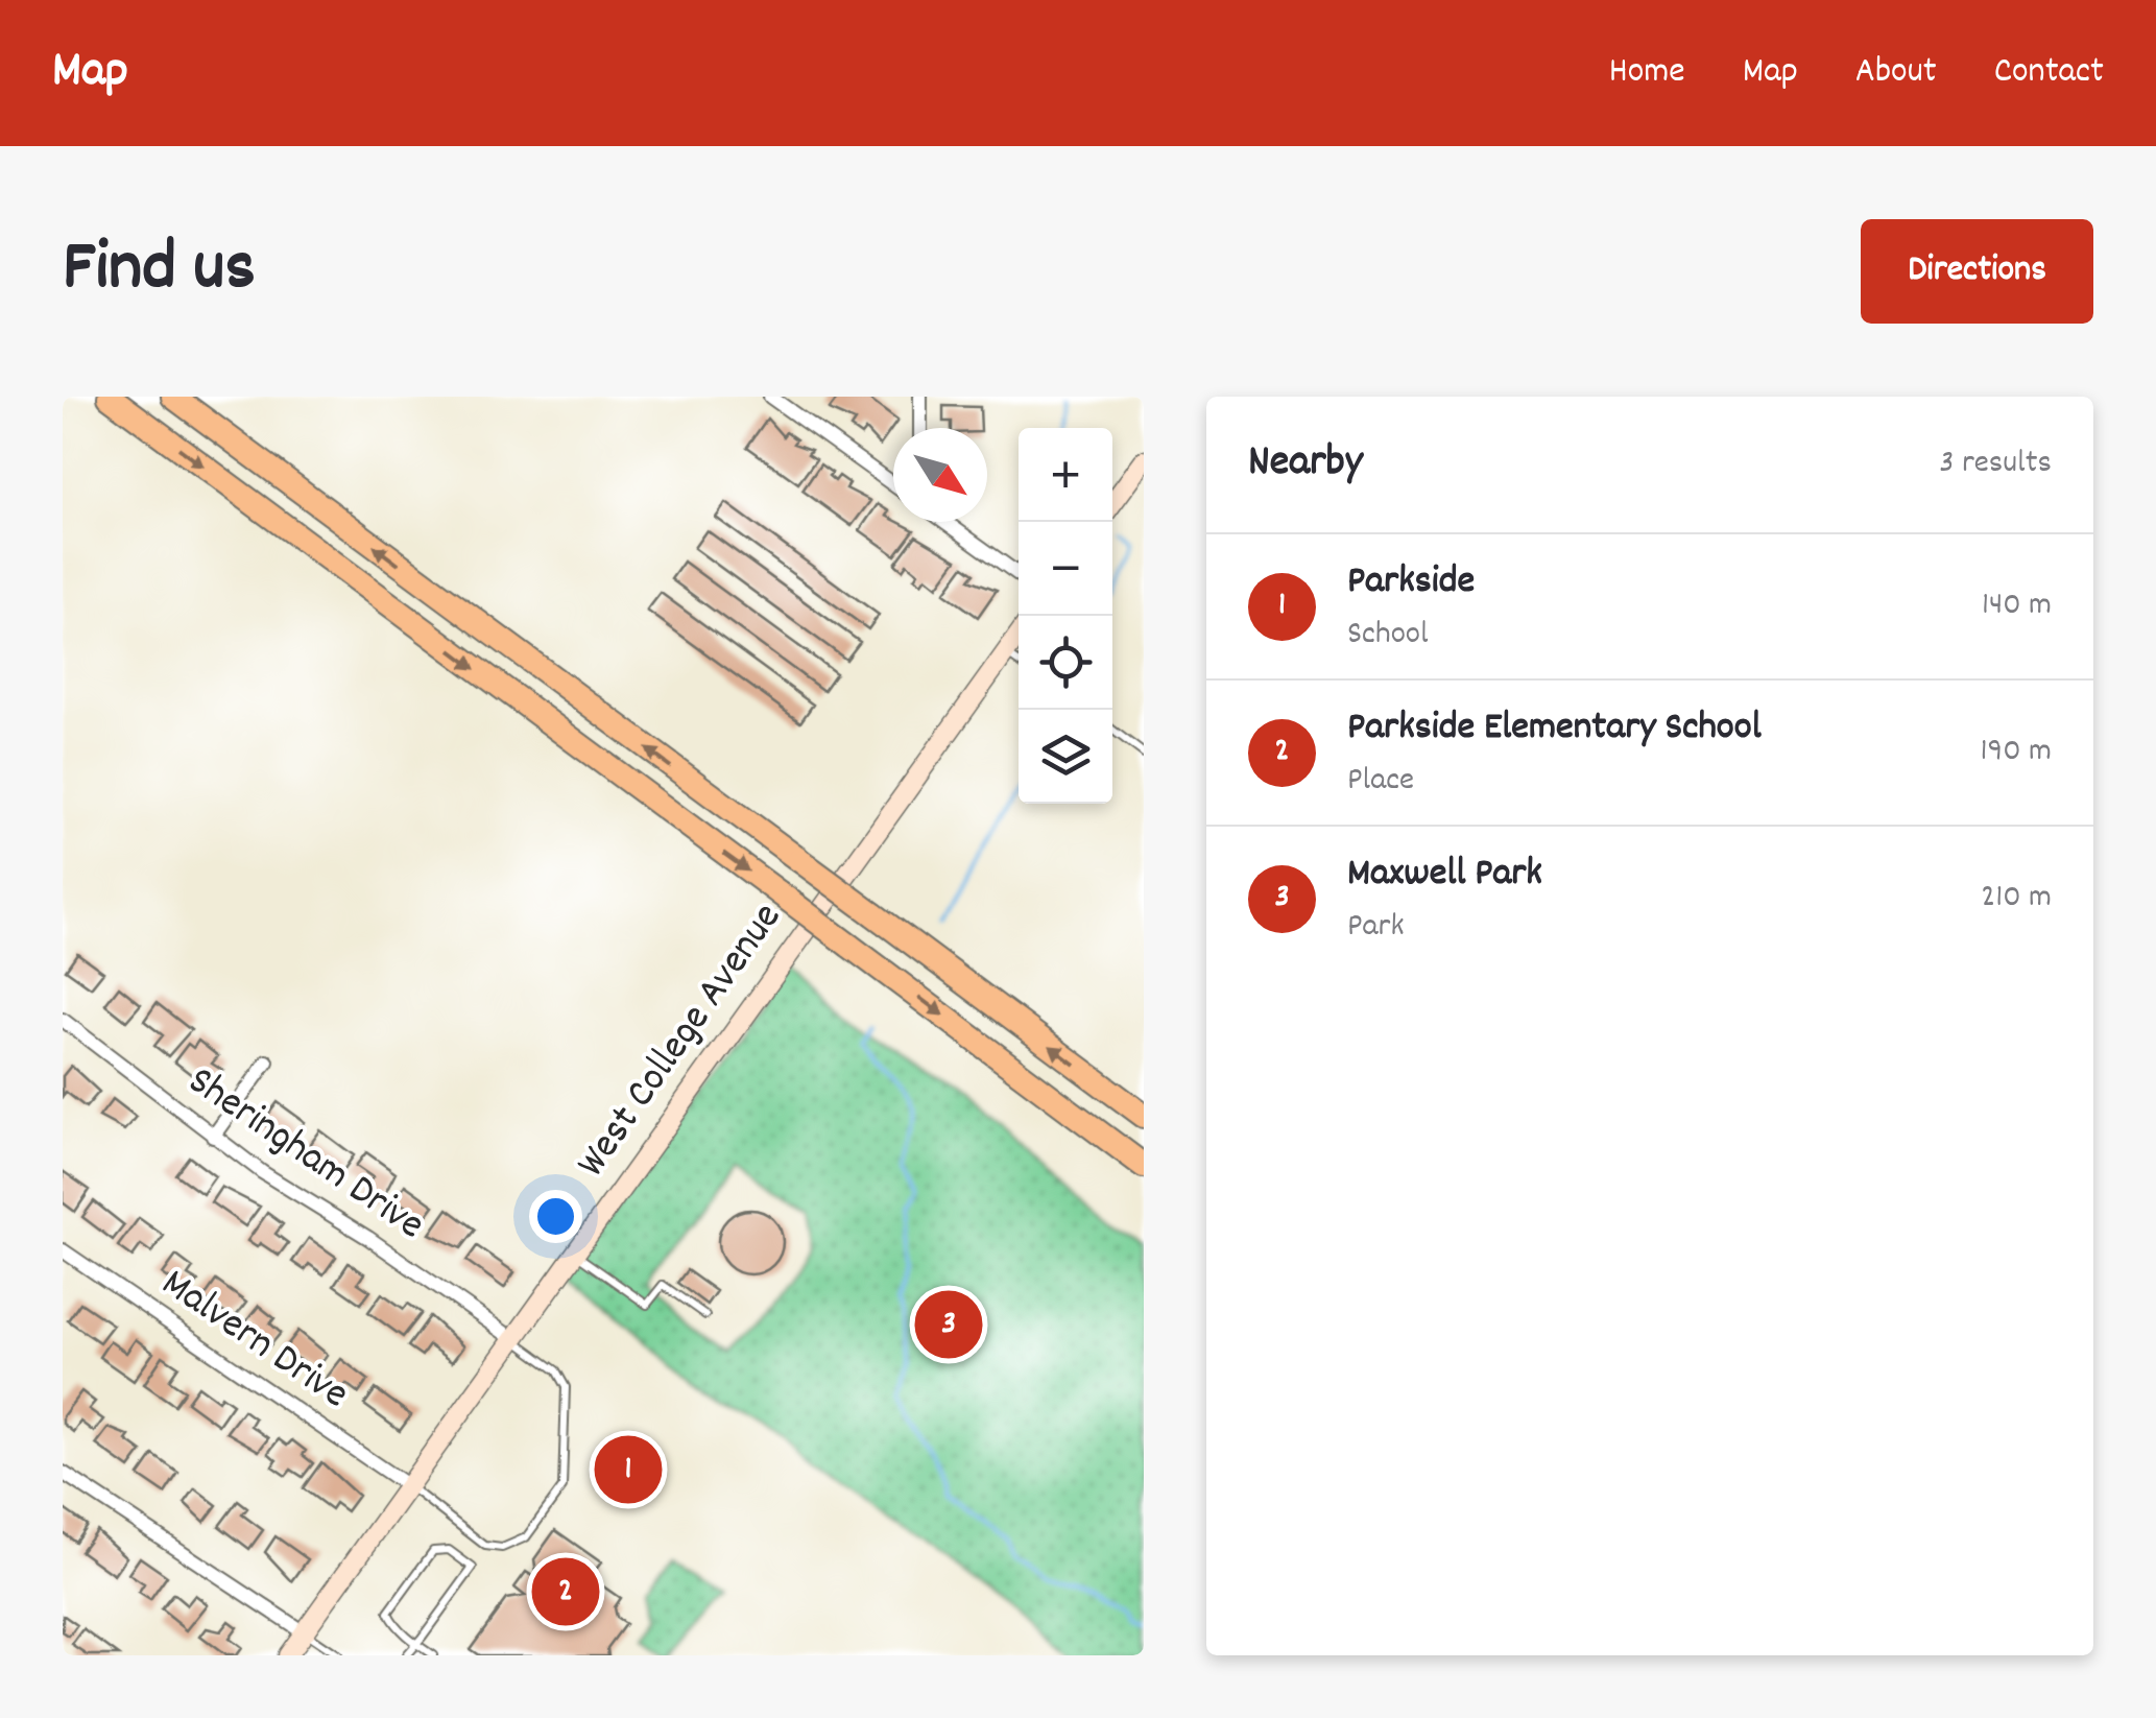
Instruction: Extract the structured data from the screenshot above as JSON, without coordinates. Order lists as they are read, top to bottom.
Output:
{
  "streets": {
    "main road": ["West College Avenue"],
    "street": ["Sheringham Drive", "Malvern Drive"]
  },
  "crossings": [
    ["West College Avenue", "Sheringham Drive"],
    ["West College Avenue", "Malvern Drive"]
  ],
  "north": "bottom right",
  "page": {
    "header": "Map",
    "nav": [
      "Home",
      "Map",
      "About",
      "Contact"
    ],
    "title": "Find us",
    "buttons": "Directions",
    "heading": ["Nearby", "3 results"],
    "map_buttons": ["+", "−"],
    "list": [
      {
        "mark": "1",
        "name": "Parkside",
        "note": "School",
        "value": "140 m"
      },
      {
        "mark": "2",
        "name": "Parkside Elementary School",
        "note": "Place",
        "value": "190 m"
      },
      {
        "mark": "3",
        "name": "Maxwell Park",
        "note": "Park",
        "value": "210 m"
      }
    ],
    "pins": ["3", "1", "2"]
  }
}
